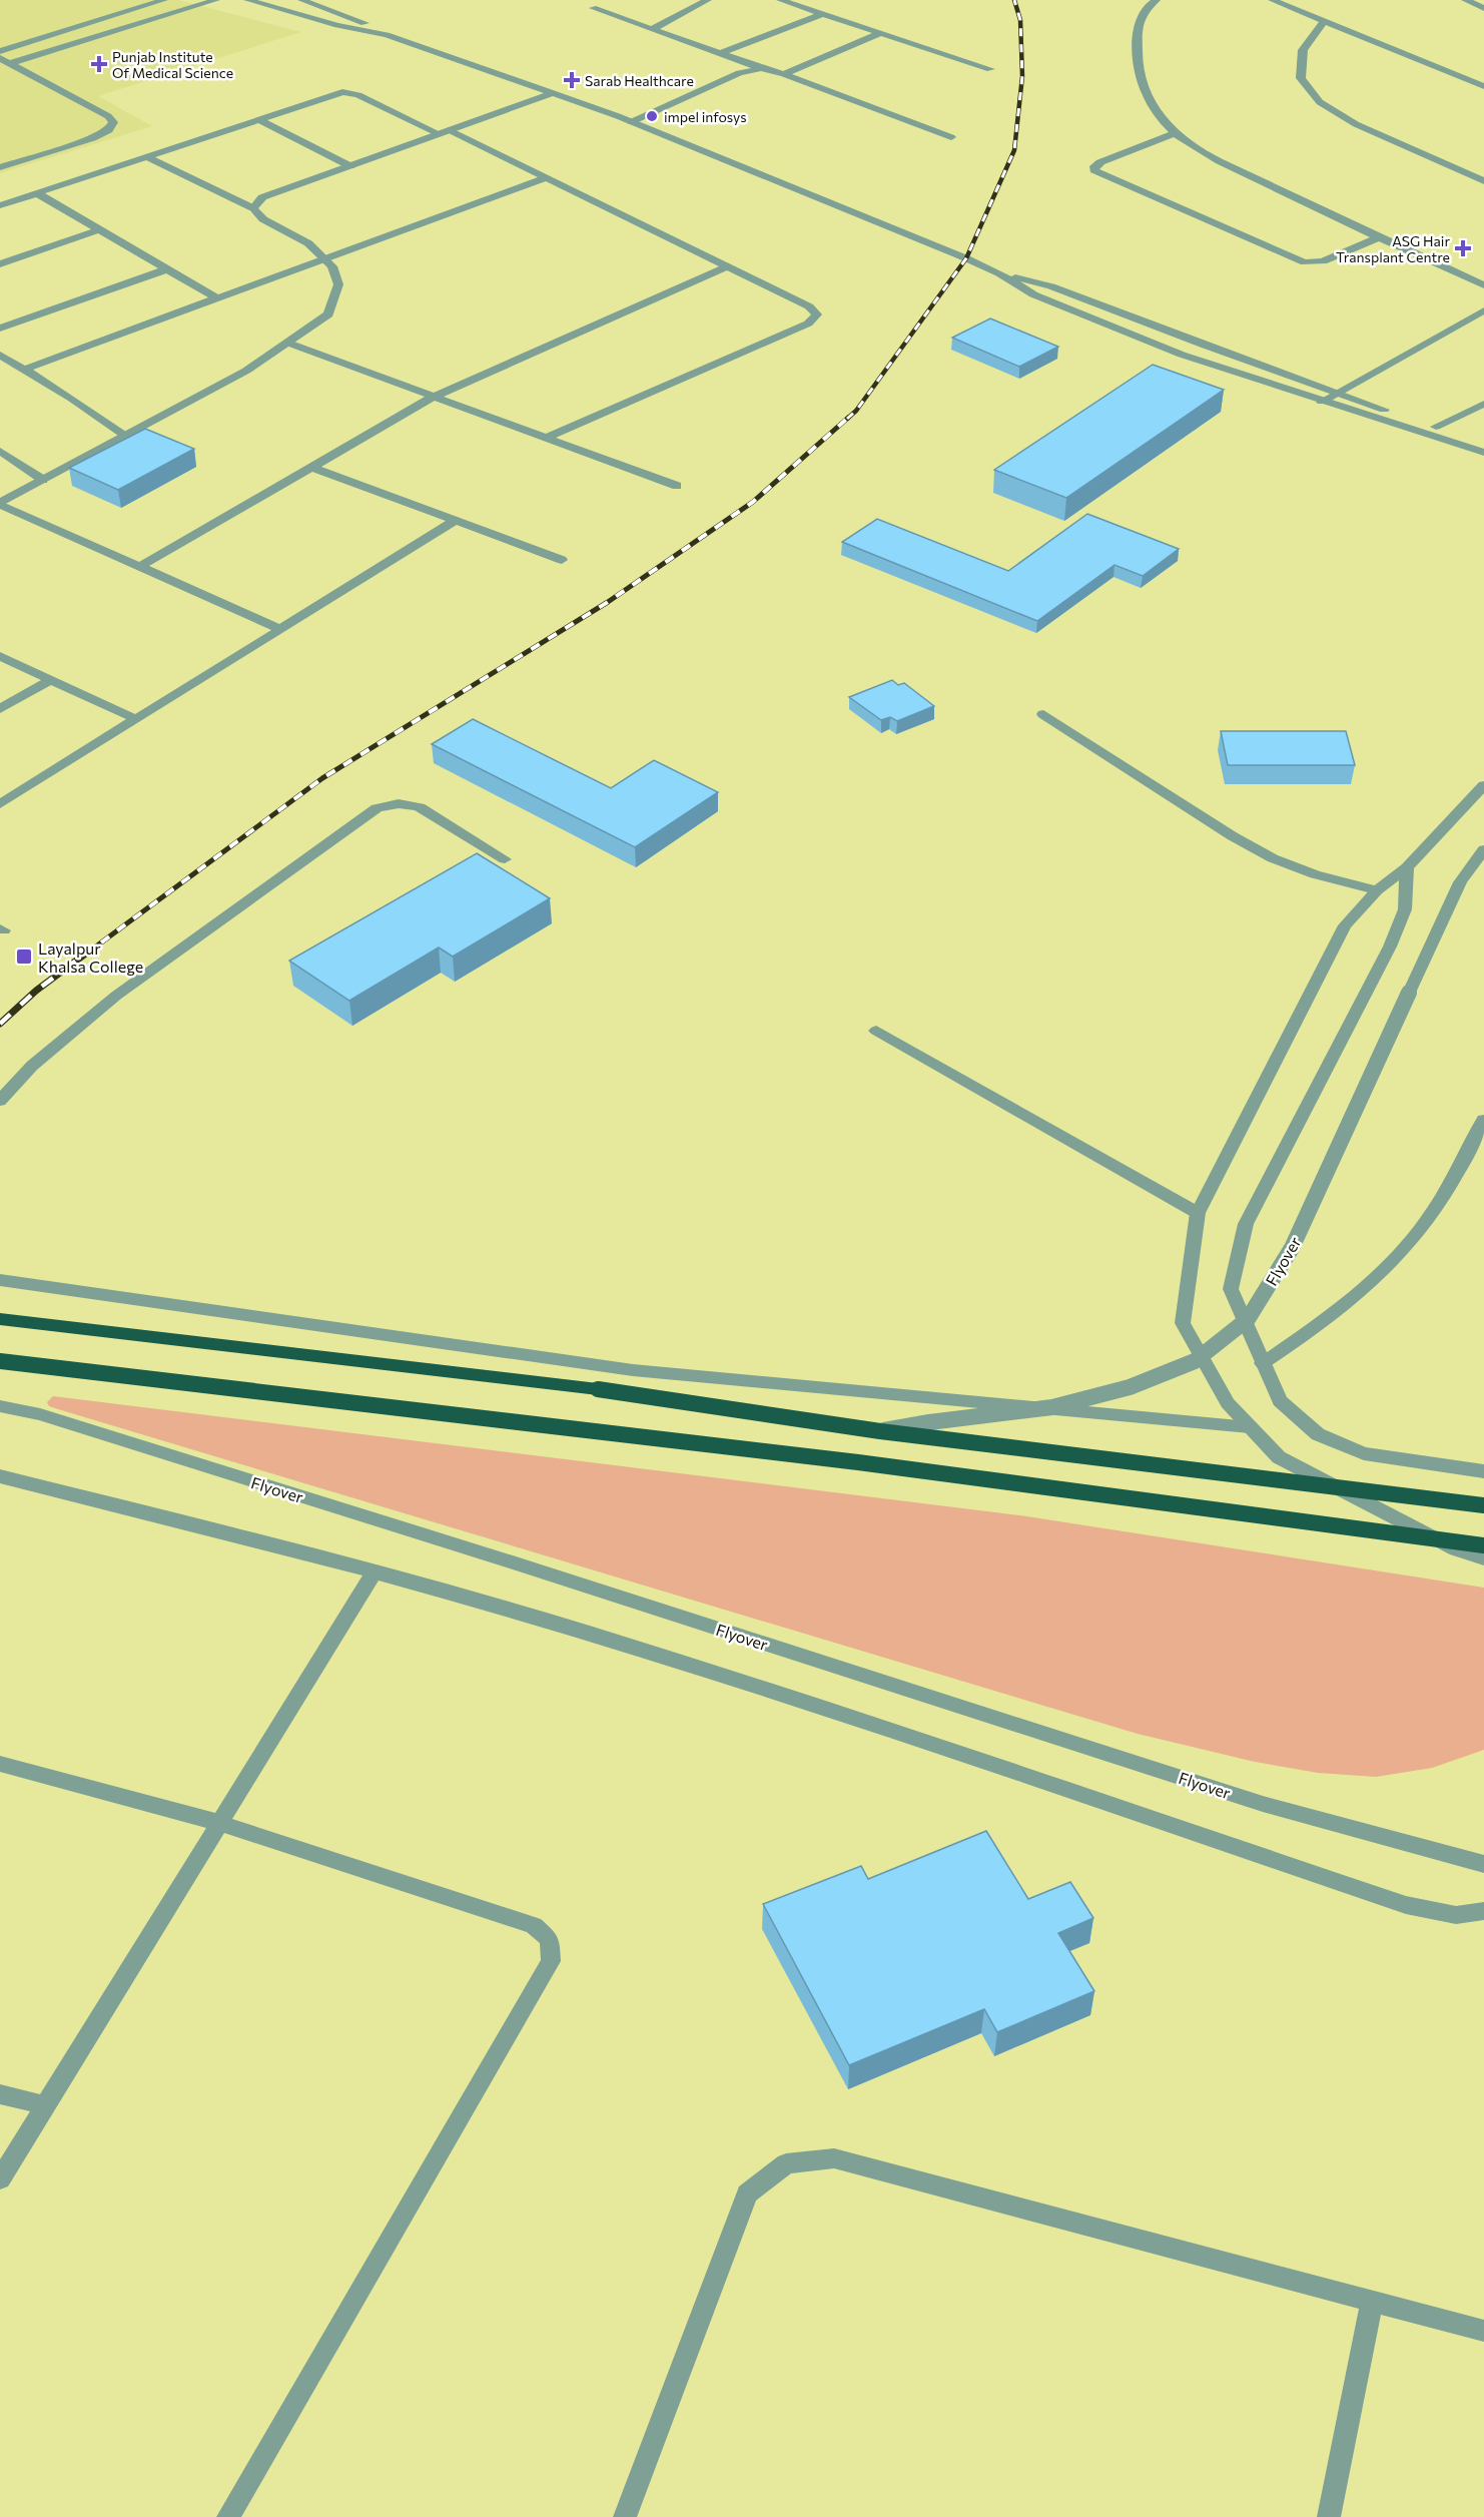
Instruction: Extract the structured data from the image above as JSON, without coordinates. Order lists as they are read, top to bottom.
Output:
{
  "streets": {
    "highway": ["Flyover"]
  },
  "places": {
    "health": ["Punjab Institute Of Medical Science", "Sarab Healthcare", "ASG Hair Transplant Centre"],
    "other": ["impel infosys"],
    "transit": ["Layalpur Khalsa College"]
  }
}
